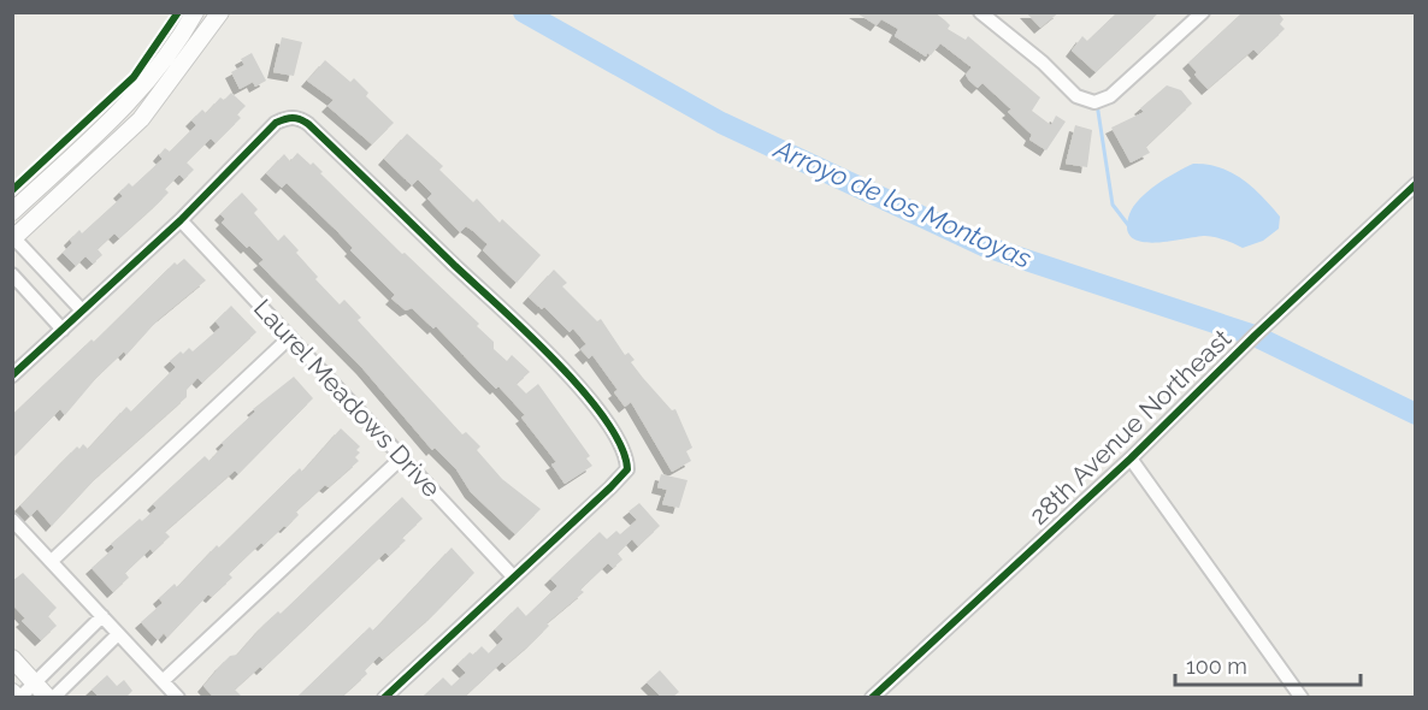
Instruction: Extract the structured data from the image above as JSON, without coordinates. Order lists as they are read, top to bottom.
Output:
{
  "streets": {
    "street": ["Laurel Meadows Drive", "28th Avenue Northeast"]
  },
  "water": ["Arroyo de los Montoyas"],
  "scale_bar": "100 m"
}
